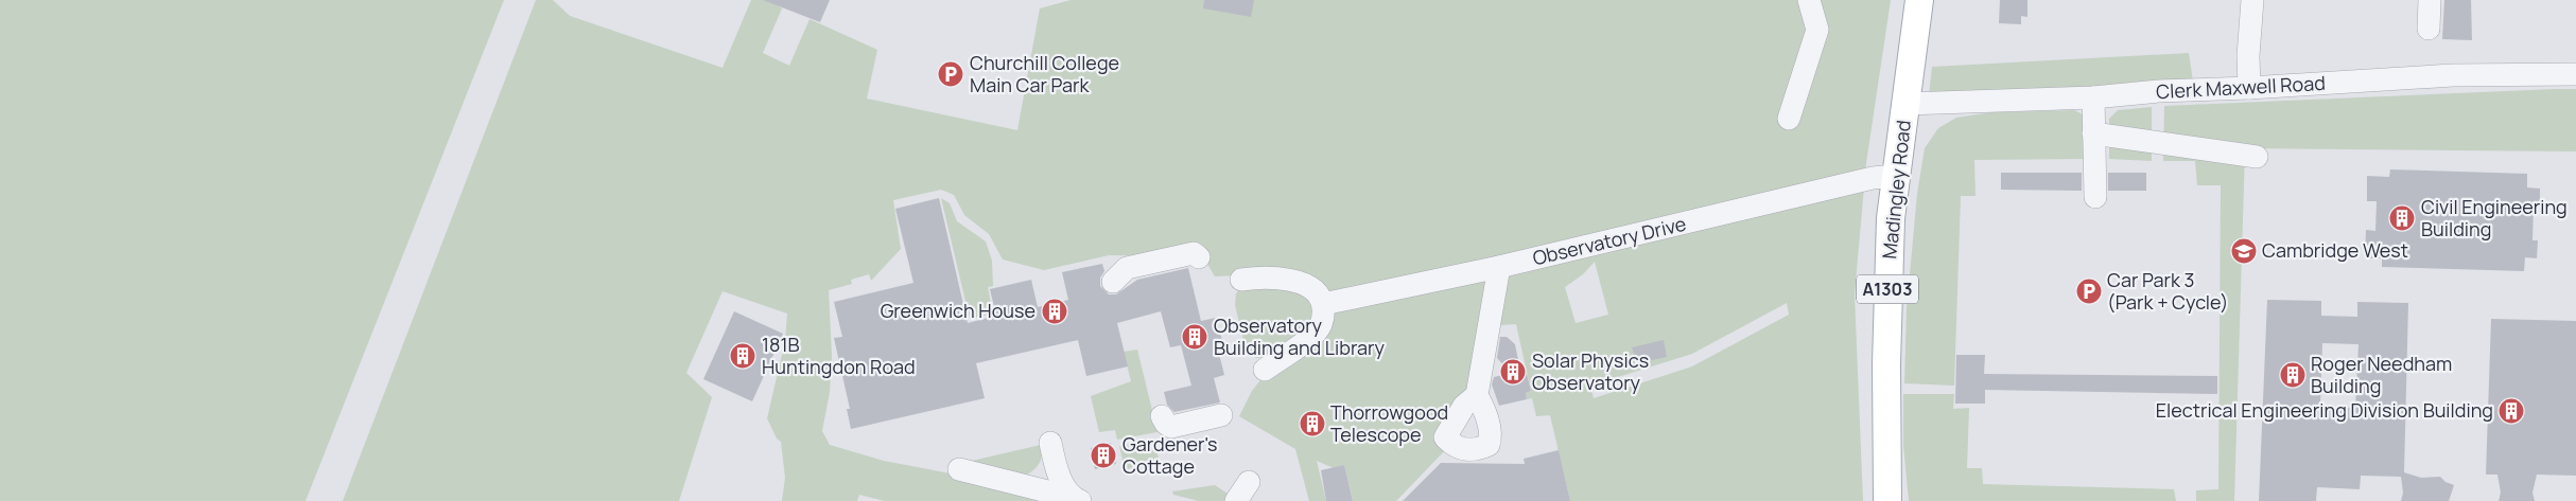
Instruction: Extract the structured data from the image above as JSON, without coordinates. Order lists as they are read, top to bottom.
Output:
{
  "streets": {
    "main road": ["Madingley Road", "A1303"],
    "street": ["Clerk Maxwell Road", "Observatory Drive"]
  },
  "crossings": [
    ["Clerk Maxwell Road", "Madingley Road"],
    ["Madingley Road", "Observatory Drive"]
  ],
  "places": {
    "parking": ["Churchill College Main Car Park", "Car Park 3 (Park + Cycle)"],
    "building": [
      "Civil Engineering Building",
      "Greenwich House",
      "Observatory Building and Library",
      "181B Huntingdon Road",
      "Solar Physics Observatory",
      "Roger Needham Building",
      "Electrical Engineering Division Building",
      "Thorrowgood Telescope",
      "Gardener's Cottage"
    ],
    "school or university": ["Cambridge West"]
  }
}
